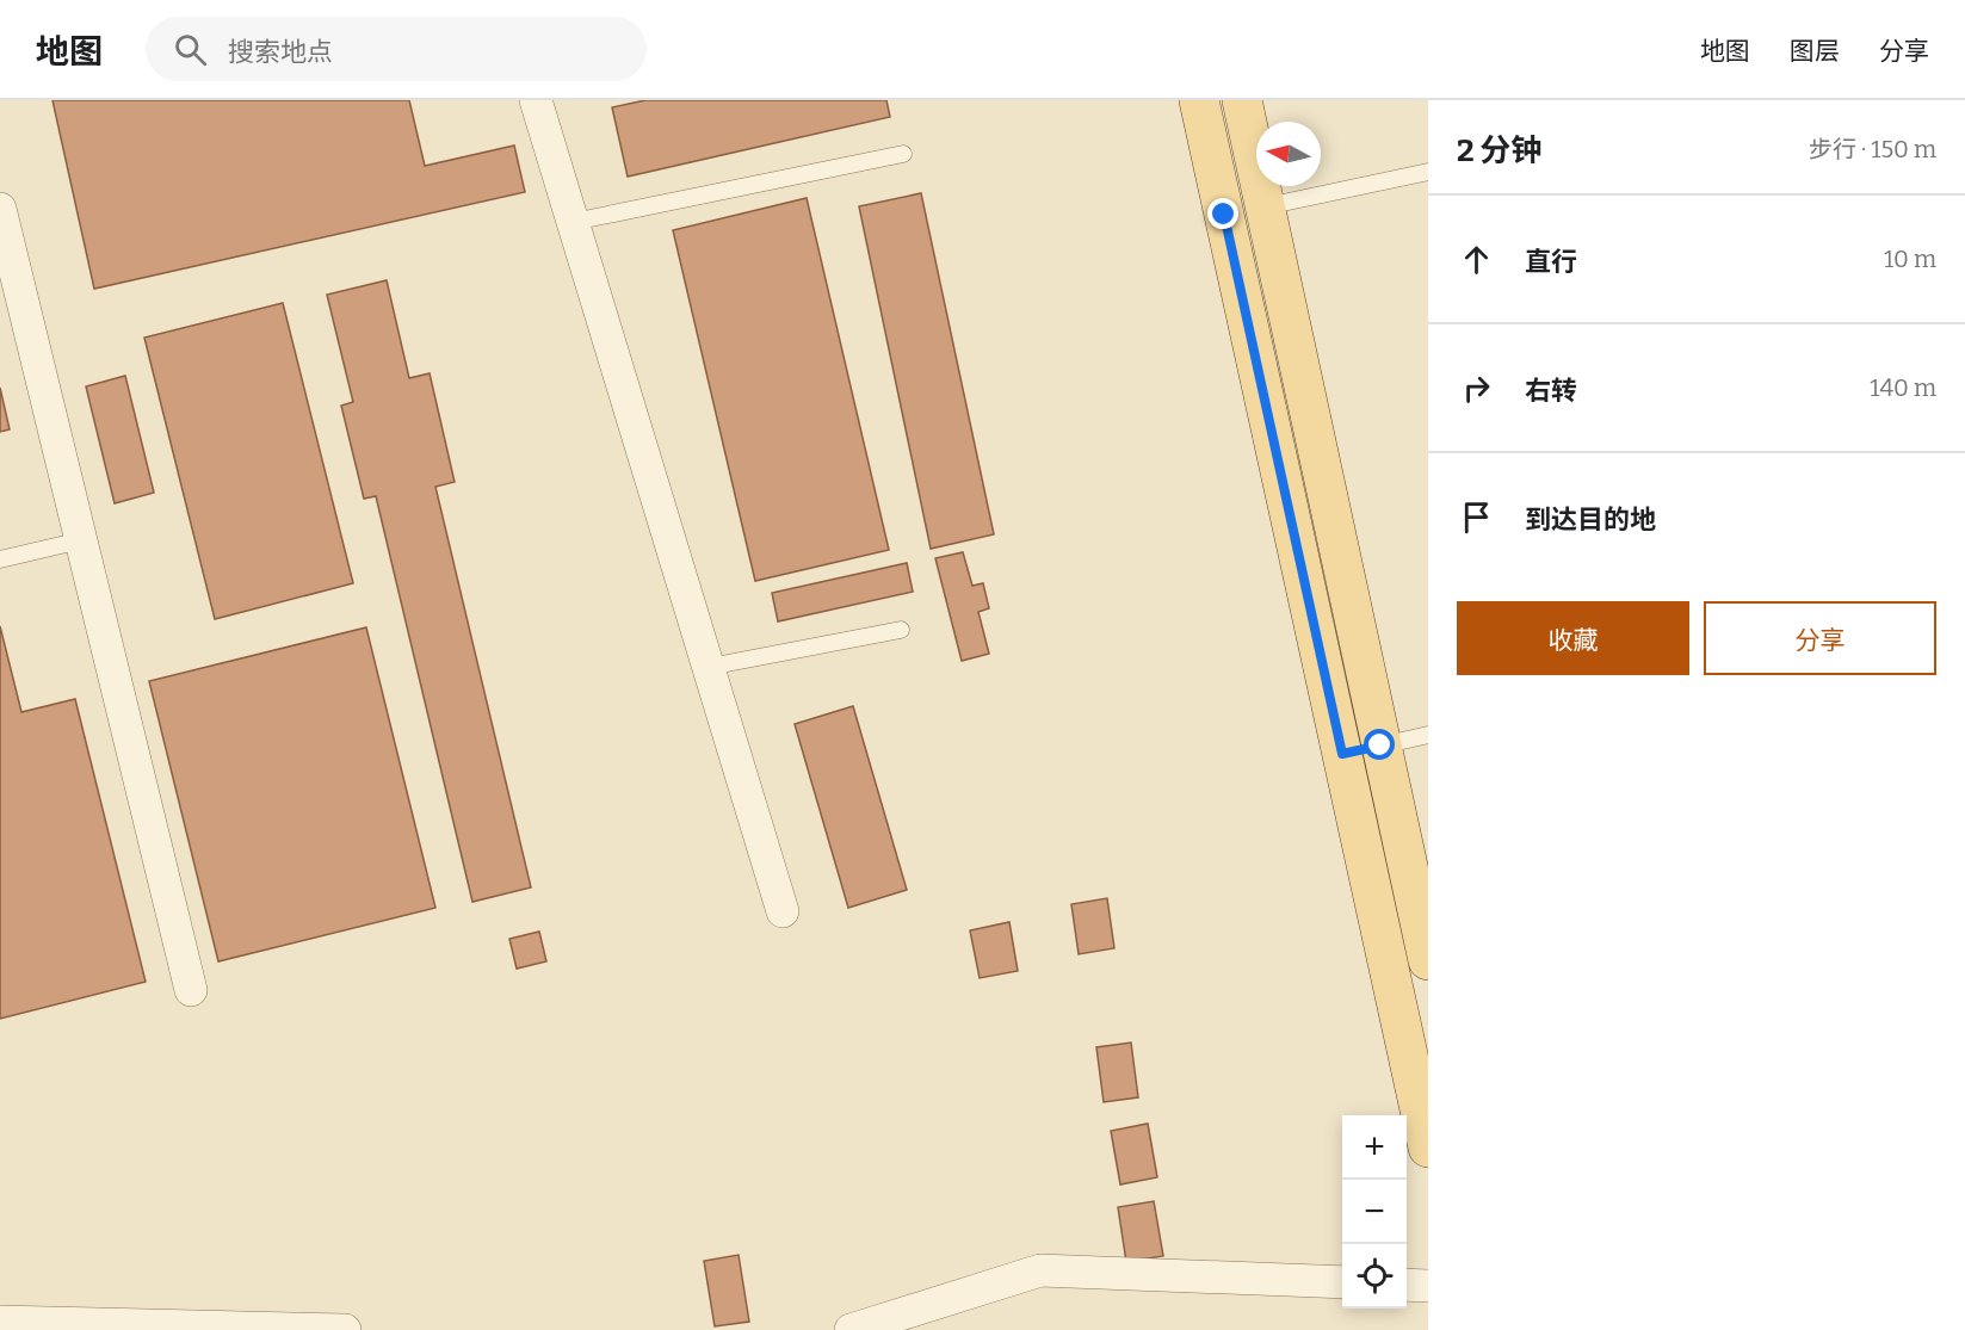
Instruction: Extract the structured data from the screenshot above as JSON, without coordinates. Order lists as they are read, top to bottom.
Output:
{
  "north": "left",
  "page": {
    "header": "地图",
    "search": "搜索地点",
    "nav": ["地图", "图层", "分享"],
    "heading": ["2 分钟", "步行 · 150 m"],
    "list": [
      ["直行", "10 m"],
      ["右转", "140 m"],
      "到达目的地"
    ],
    "buttons": ["收藏", "分享"],
    "map_buttons": ["+", "−"]
  }
}
